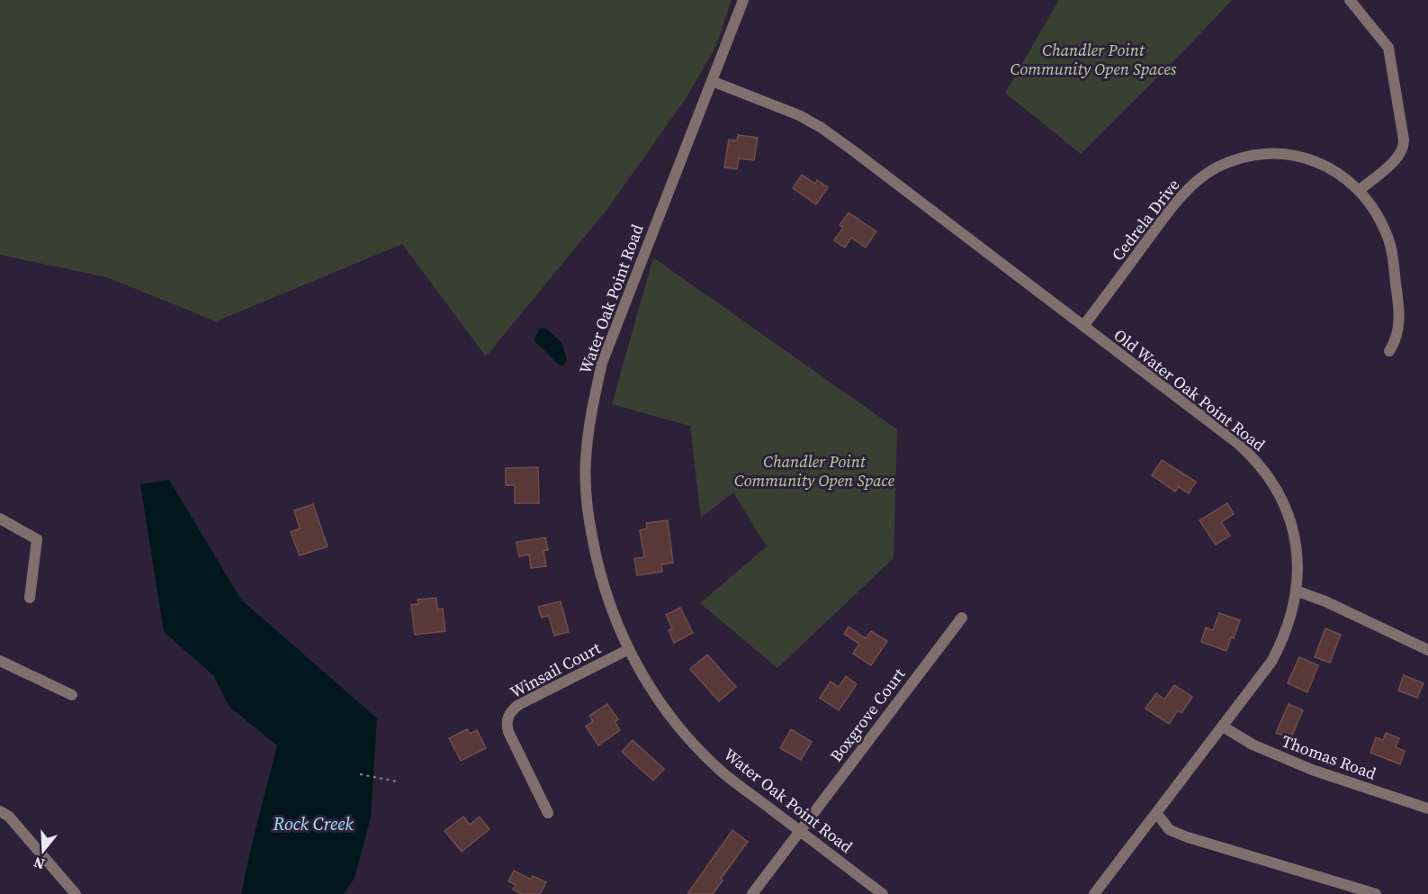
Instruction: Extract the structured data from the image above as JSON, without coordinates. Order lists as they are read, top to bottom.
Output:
{
  "streets": {
    "street": [
      "Cedrela Drive",
      "Water Oak Point Road",
      "Old Water Oak Point Road",
      "Winsail Court",
      "Boxgrove Court",
      "Thomas Road"
    ]
  },
  "crossings": [
    ["Cedrela Drive", "Old Water Oak Point Road"],
    ["Water Oak Point Road", "Old Water Oak Point Road"],
    ["Water Oak Point Road", "Winsail Court"],
    ["Water Oak Point Road", "Boxgrove Court"],
    ["Old Water Oak Point Road", "Thomas Road"]
  ],
  "water": ["Rock Creek"],
  "parks": ["Chandler Point Community Open Spaces", "Chandler Point Community Open Space"],
  "north": "bottom"
}
